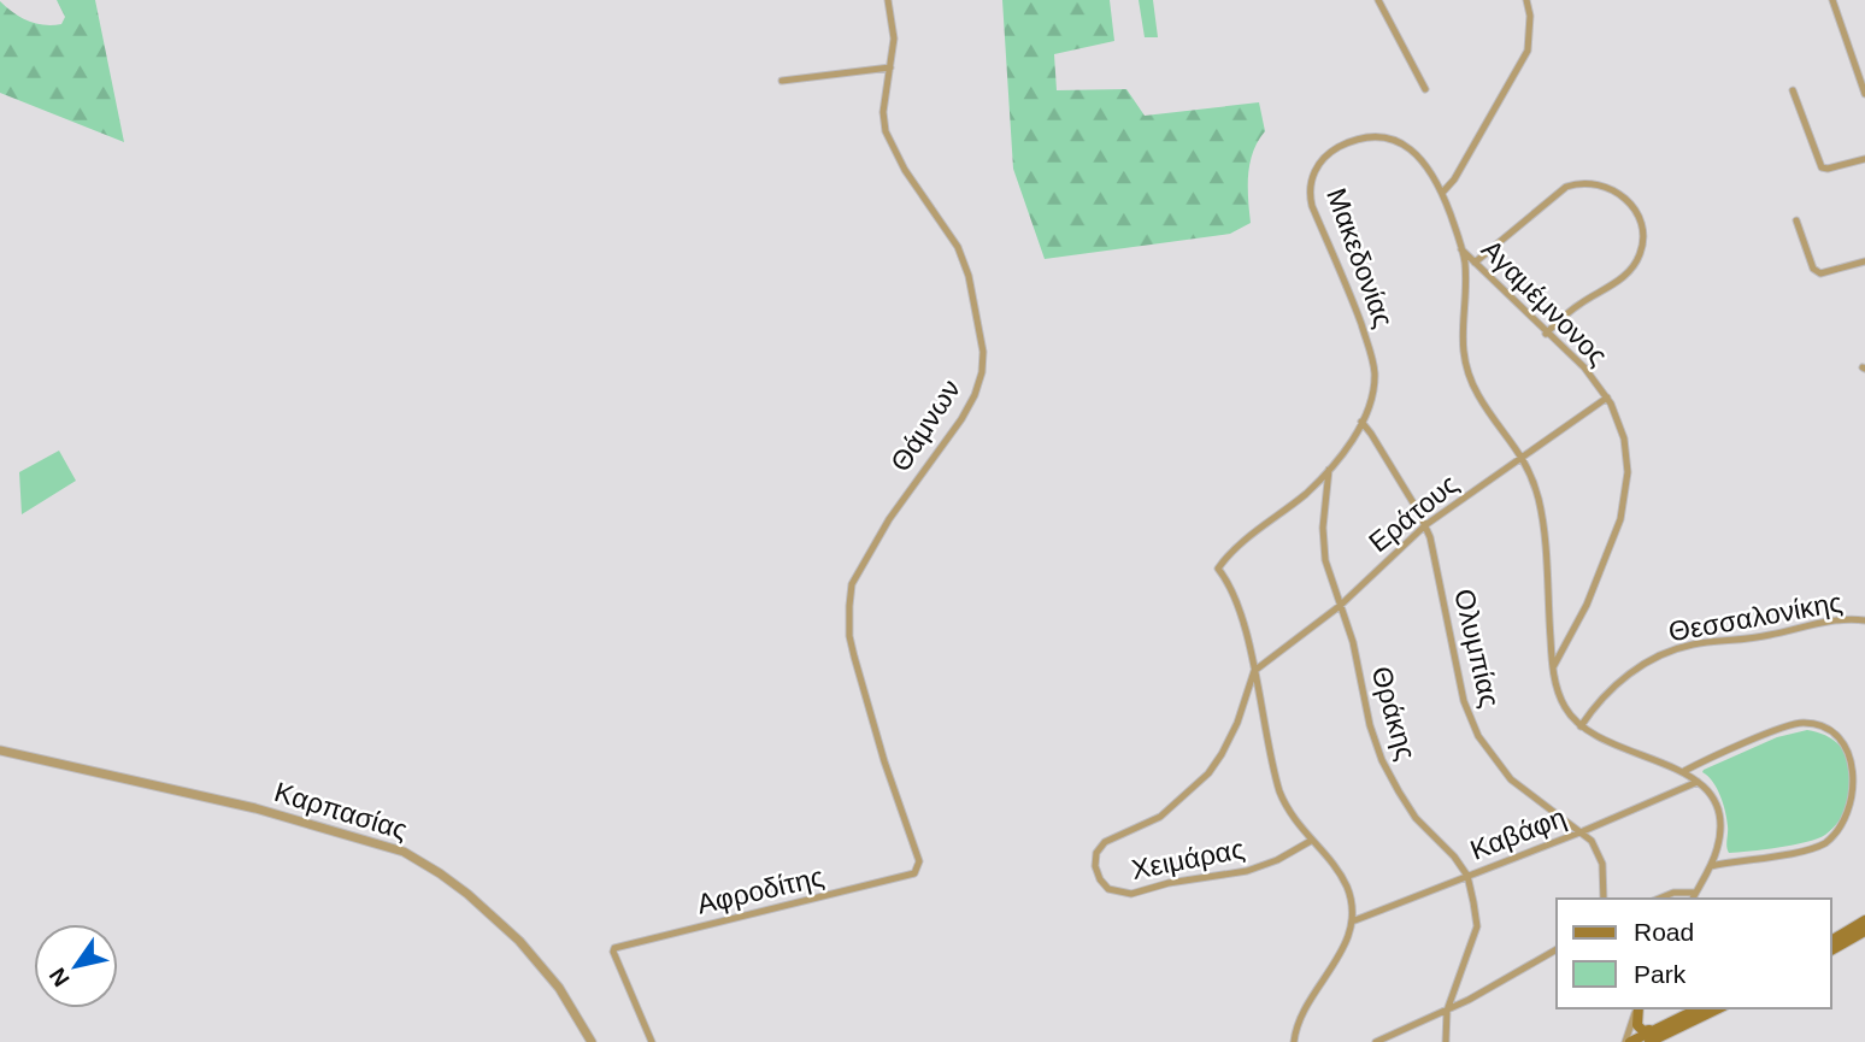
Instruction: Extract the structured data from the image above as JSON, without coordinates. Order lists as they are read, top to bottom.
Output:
{
  "streets": {
    "street": [
      "Μακεδονίας",
      "Αγαμέμνονος",
      "Θάμνων",
      "Εράτους",
      "Θεσσαλονίκης",
      "Ολυμπίας",
      "Θράκης",
      "Καρπασίας",
      "Καβάφη",
      "Χειμάρας",
      "Αφροδίτης"
    ]
  },
  "crossings": [
    ["Μακεδονίας", "Αγαμέμνονος"],
    ["Μακεδονίας", "Εράτους"],
    ["Μακεδονίας", "Θεσσαλονίκης"],
    ["Μακεδονίας", "Ολυμπίας"],
    ["Μακεδονίας", "Θράκης"],
    ["Μακεδονίας", "Καβάφη"],
    ["Μακεδονίας", "Χειμάρας"],
    ["Αγαμέμνονος", "Εράτους"],
    ["Θάμνων", "Αφροδίτης"],
    ["Εράτους", "Ολυμπίας"],
    ["Εράτους", "Θράκης"],
    ["Εράτους", "Χειμάρας"],
    ["Ολυμπίας", "Καβάφη"],
    ["Θράκης", "Καβάφη"]
  ],
  "legend": ["Road", "Park"],
  "north": "bottom left"
}
